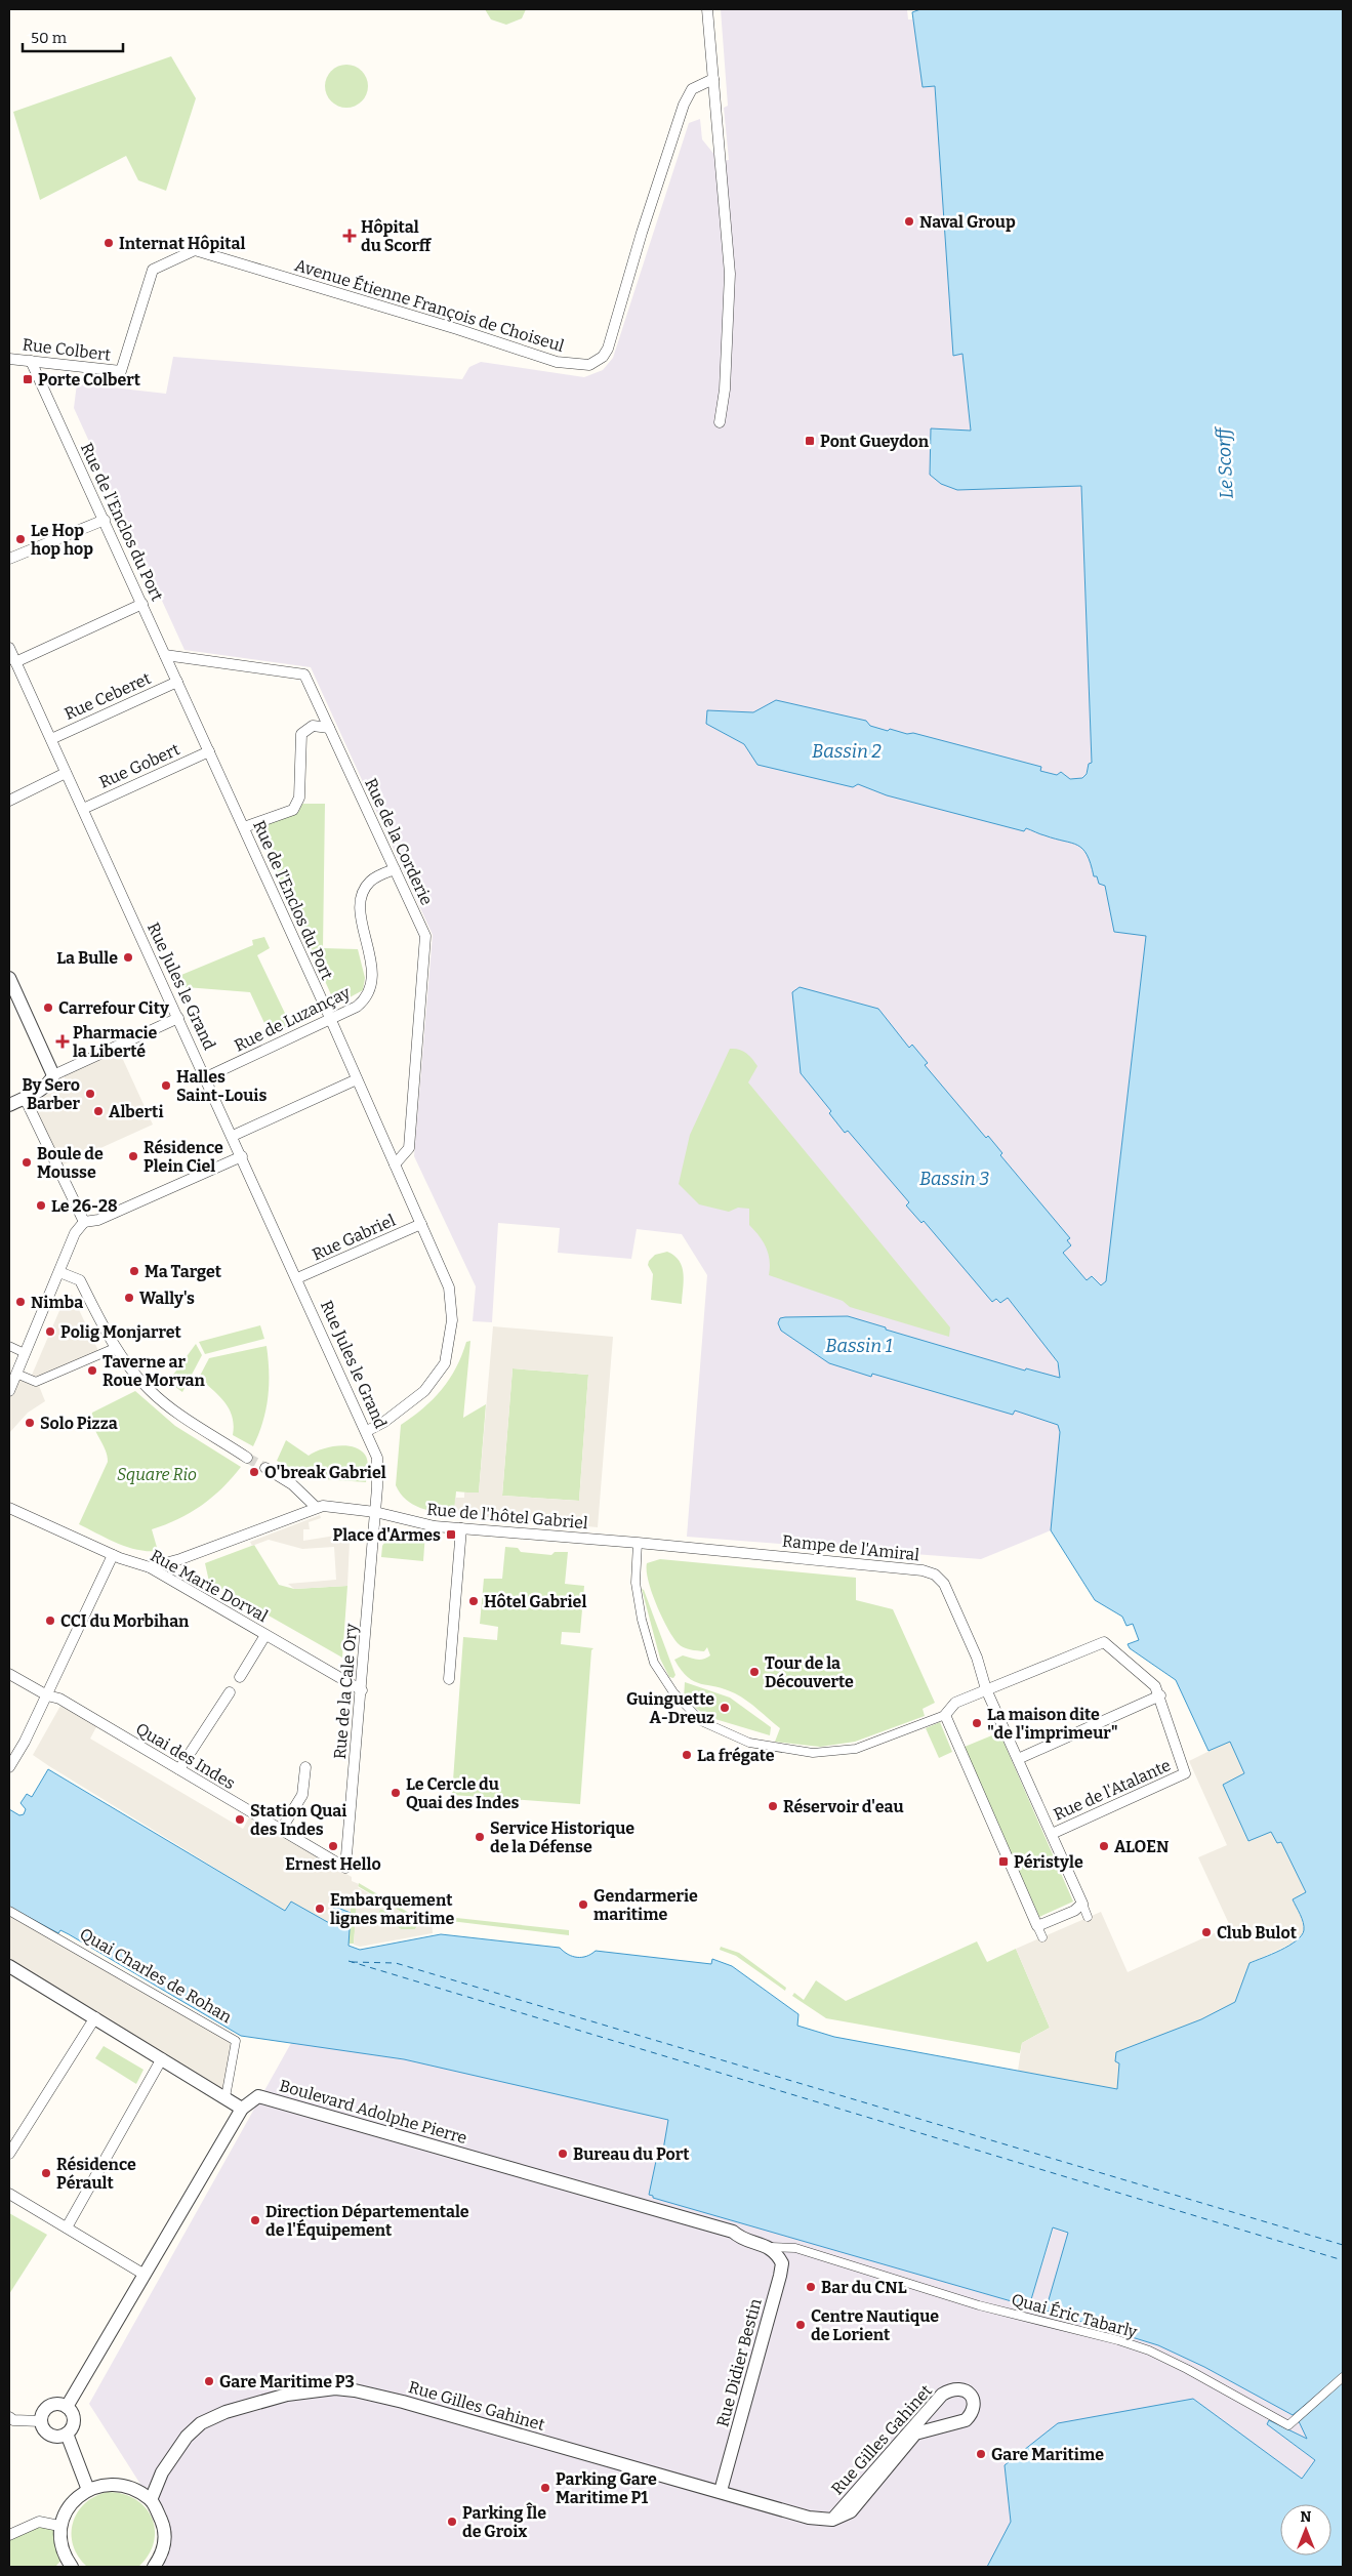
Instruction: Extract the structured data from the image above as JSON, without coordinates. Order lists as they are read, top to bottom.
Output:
{
  "streets": {
    "street": [
      "Avenue Étienne François de Choiseul",
      "Rue Colbert",
      "Rue de l'Enclos du Port",
      "Rue Ceberet",
      "Rue Gobert",
      "Rue de la Corderie",
      "Rue Jules le Grand",
      "Rue de Luzançay",
      "Rue Gabriel",
      "Rue de l'hôtel Gabriel",
      "Rampe de l'Amiral",
      "Rue Marie Dorval",
      "Rue de la Cale Ory",
      "Quai des Indes",
      "Rue de l'Atalante",
      "Quai Charles de Rohan",
      "Boulevard Adolphe Pierre",
      "Quai Éric Tabarly",
      "Rue Didier Bestin",
      "Rue Gilles Gahinet"
    ]
  },
  "crossings": [
    ["Avenue Étienne François de Choiseul", "Rue Colbert"],
    ["Rue Colbert", "Rue de l'Enclos du Port"],
    ["Rue de l'Enclos du Port", "Rue Ceberet"],
    ["Rue de l'Enclos du Port", "Rue Gobert"],
    ["Rue de l'Enclos du Port", "Rue de la Corderie"],
    ["Rue de l'Enclos du Port", "Rue Jules le Grand"],
    ["Rue de l'Enclos du Port", "Rue de Luzançay"],
    ["Rue de l'Enclos du Port", "Rue Gabriel"],
    ["Rue Ceberet", "Rue Jules le Grand"],
    ["Rue Gobert", "Rue Jules le Grand"],
    ["Rue de la Corderie", "Rue de Luzançay"],
    ["Rue Jules le Grand", "Rue de Luzançay"],
    ["Rue Jules le Grand", "Rue Gabriel"],
    ["Rue Jules le Grand", "Rue de l'hôtel Gabriel"],
    ["Rue Jules le Grand", "Rue de la Cale Ory"],
    ["Rue de l'hôtel Gabriel", "Rampe de l'Amiral"],
    ["Rue de l'hôtel Gabriel", "Rue de la Cale Ory"],
    ["Rampe de l'Amiral", "Rue de l'Atalante"],
    ["Rue Marie Dorval", "Rue de la Cale Ory"],
    ["Rue de la Cale Ory", "Quai des Indes"],
    ["Boulevard Adolphe Pierre", "Quai Éric Tabarly"],
    ["Boulevard Adolphe Pierre", "Rue Didier Bestin"],
    ["Quai Éric Tabarly", "Rue Didier Bestin"],
    ["Rue Didier Bestin", "Rue Gilles Gahinet"]
  ],
  "water": [
    "Le Scorff",
    "Bassin 2",
    "Bassin 3",
    "Bassin 1"
  ],
  "parks": ["Square Rio"],
  "places": {
    "other": [
      "Naval Group",
      "Internat Hôpital",
      "Le Hop hop hop",
      "La Bulle",
      "Carrefour City",
      "Halles Saint-Louis",
      "By Sero Barber",
      "Alberti",
      "Résidence Plein Ciel",
      "Boule de Mousse",
      "Le 26-28",
      "Ma Target",
      "Wally's",
      "Nimba",
      "Polig Monjarret",
      "Taverne ar Roue Morvan",
      "Solo Pizza",
      "O'break Gabriel",
      "Hôtel Gabriel",
      "CCI du Morbihan",
      "Tour de la Découverte",
      "Guinguette A-Dreuz",
      "La maison dite \"de l'imprimeur\"",
      "La frégate",
      "Le Cercle du Quai des Indes",
      "Réservoir d'eau",
      "Station Quai des Indes",
      "Service Historique de la Défense",
      "Ernest Hello",
      "ALOEN",
      "Gendarmerie maritime",
      "Embarquement lignes maritime",
      "Club Bulot",
      "Bureau du Port",
      "Résidence Pérault",
      "Direction Départementale de l'Équipement",
      "Bar du CNL",
      "Centre Nautique de Lorient",
      "Gare Maritime P3",
      "Gare Maritime",
      "Parking Gare Maritime P1",
      "Parking Île de Groix"
    ],
    "health": ["Hôpital du Scorff", "Pharmacie la Liberté"],
    "transit": [
      "Porte Colbert",
      "Pont Gueydon",
      "Place d'Armes",
      "Péristyle"
    ]
  },
  "scale_bar": "50 m",
  "north": "top"
}
